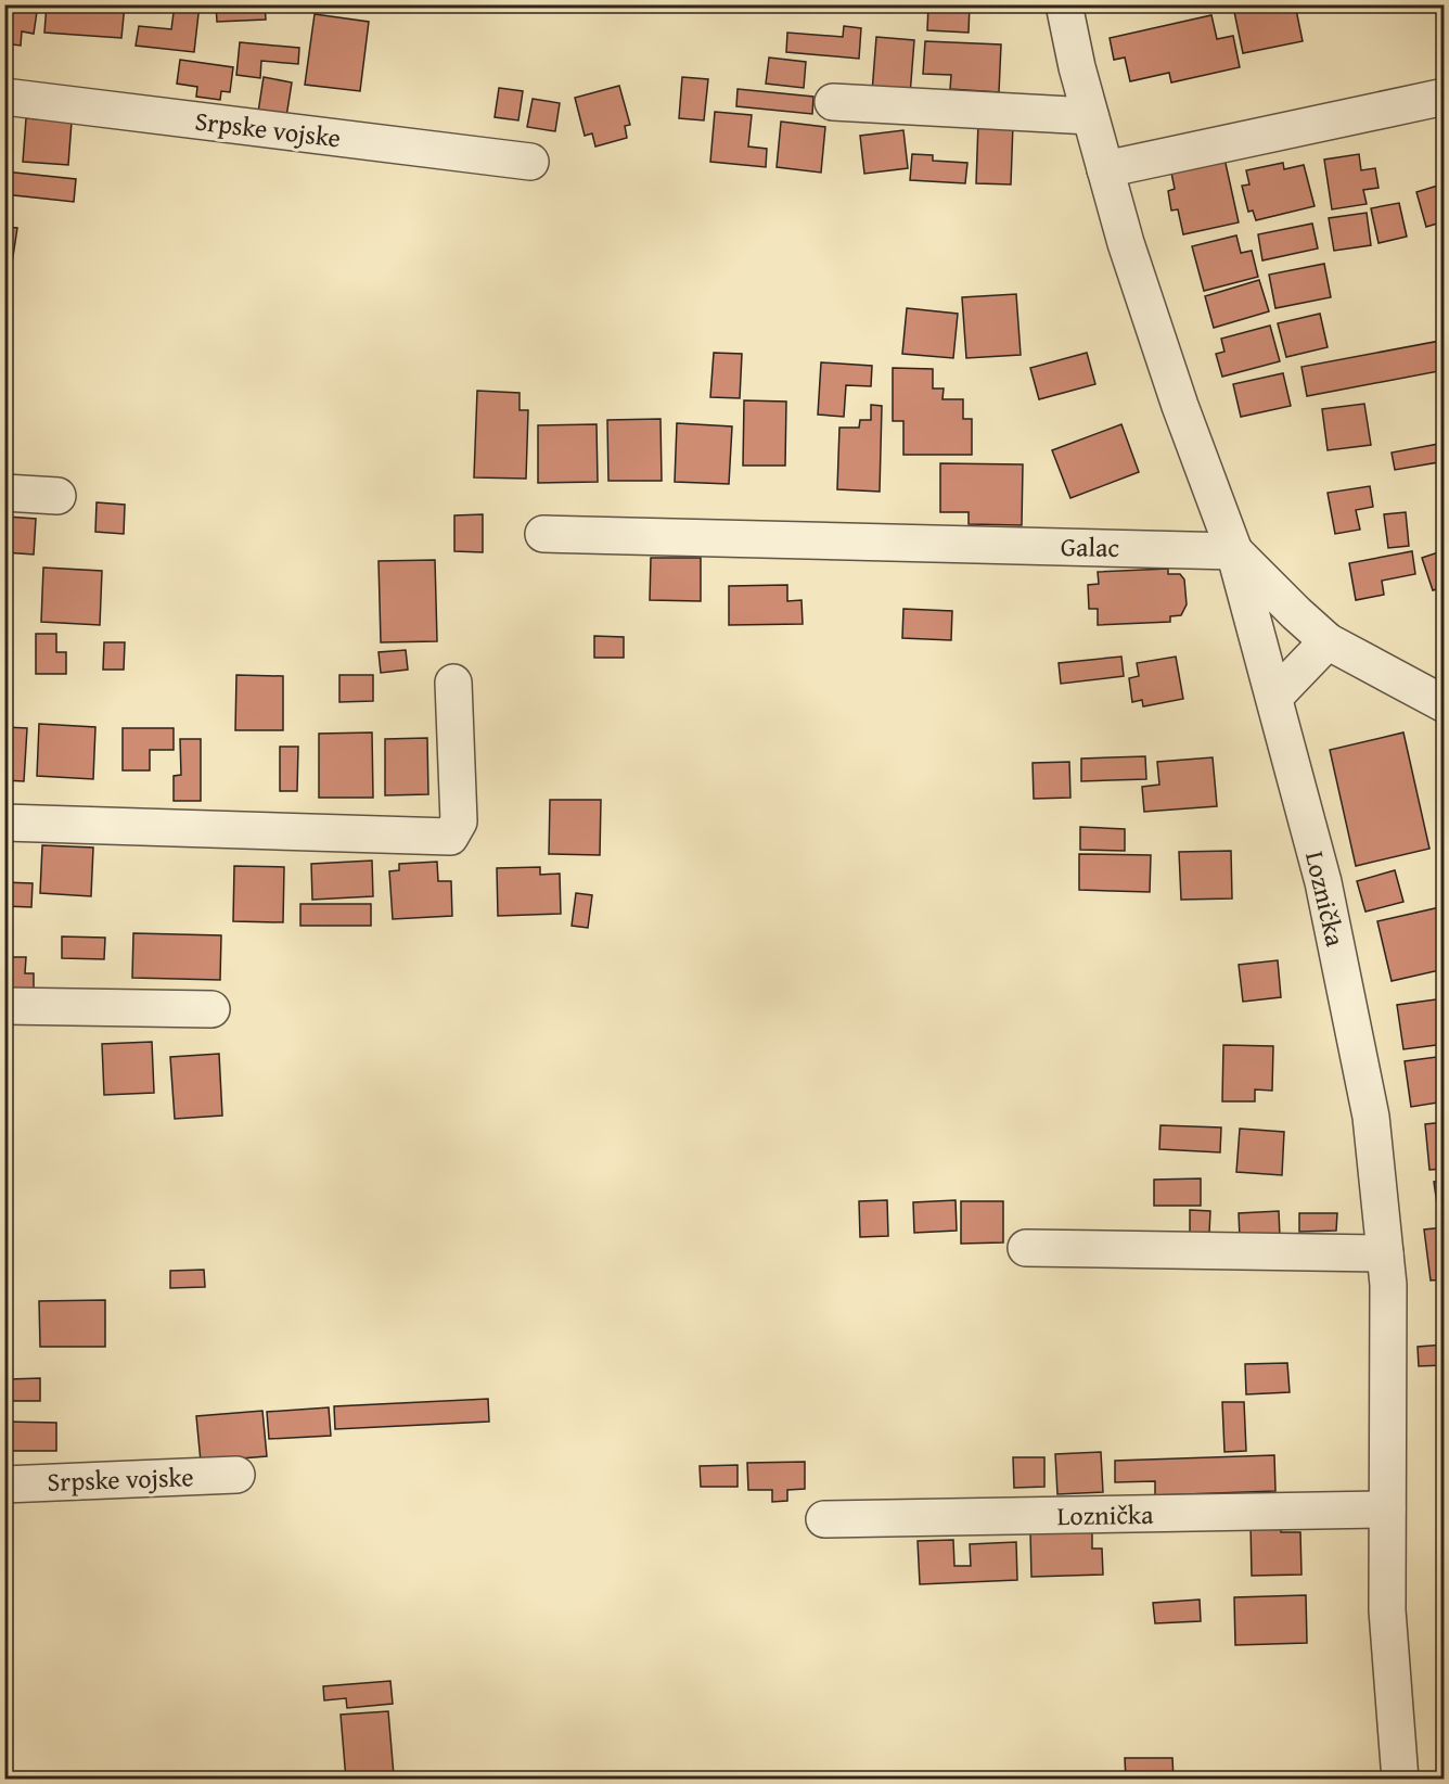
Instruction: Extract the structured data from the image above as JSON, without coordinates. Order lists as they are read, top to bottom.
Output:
{
  "streets": {
    "street": ["Srpske vojske", "Galac", "Loznička"]
  },
  "crossings": [
    ["Galac", "Loznička"]
  ]
}
